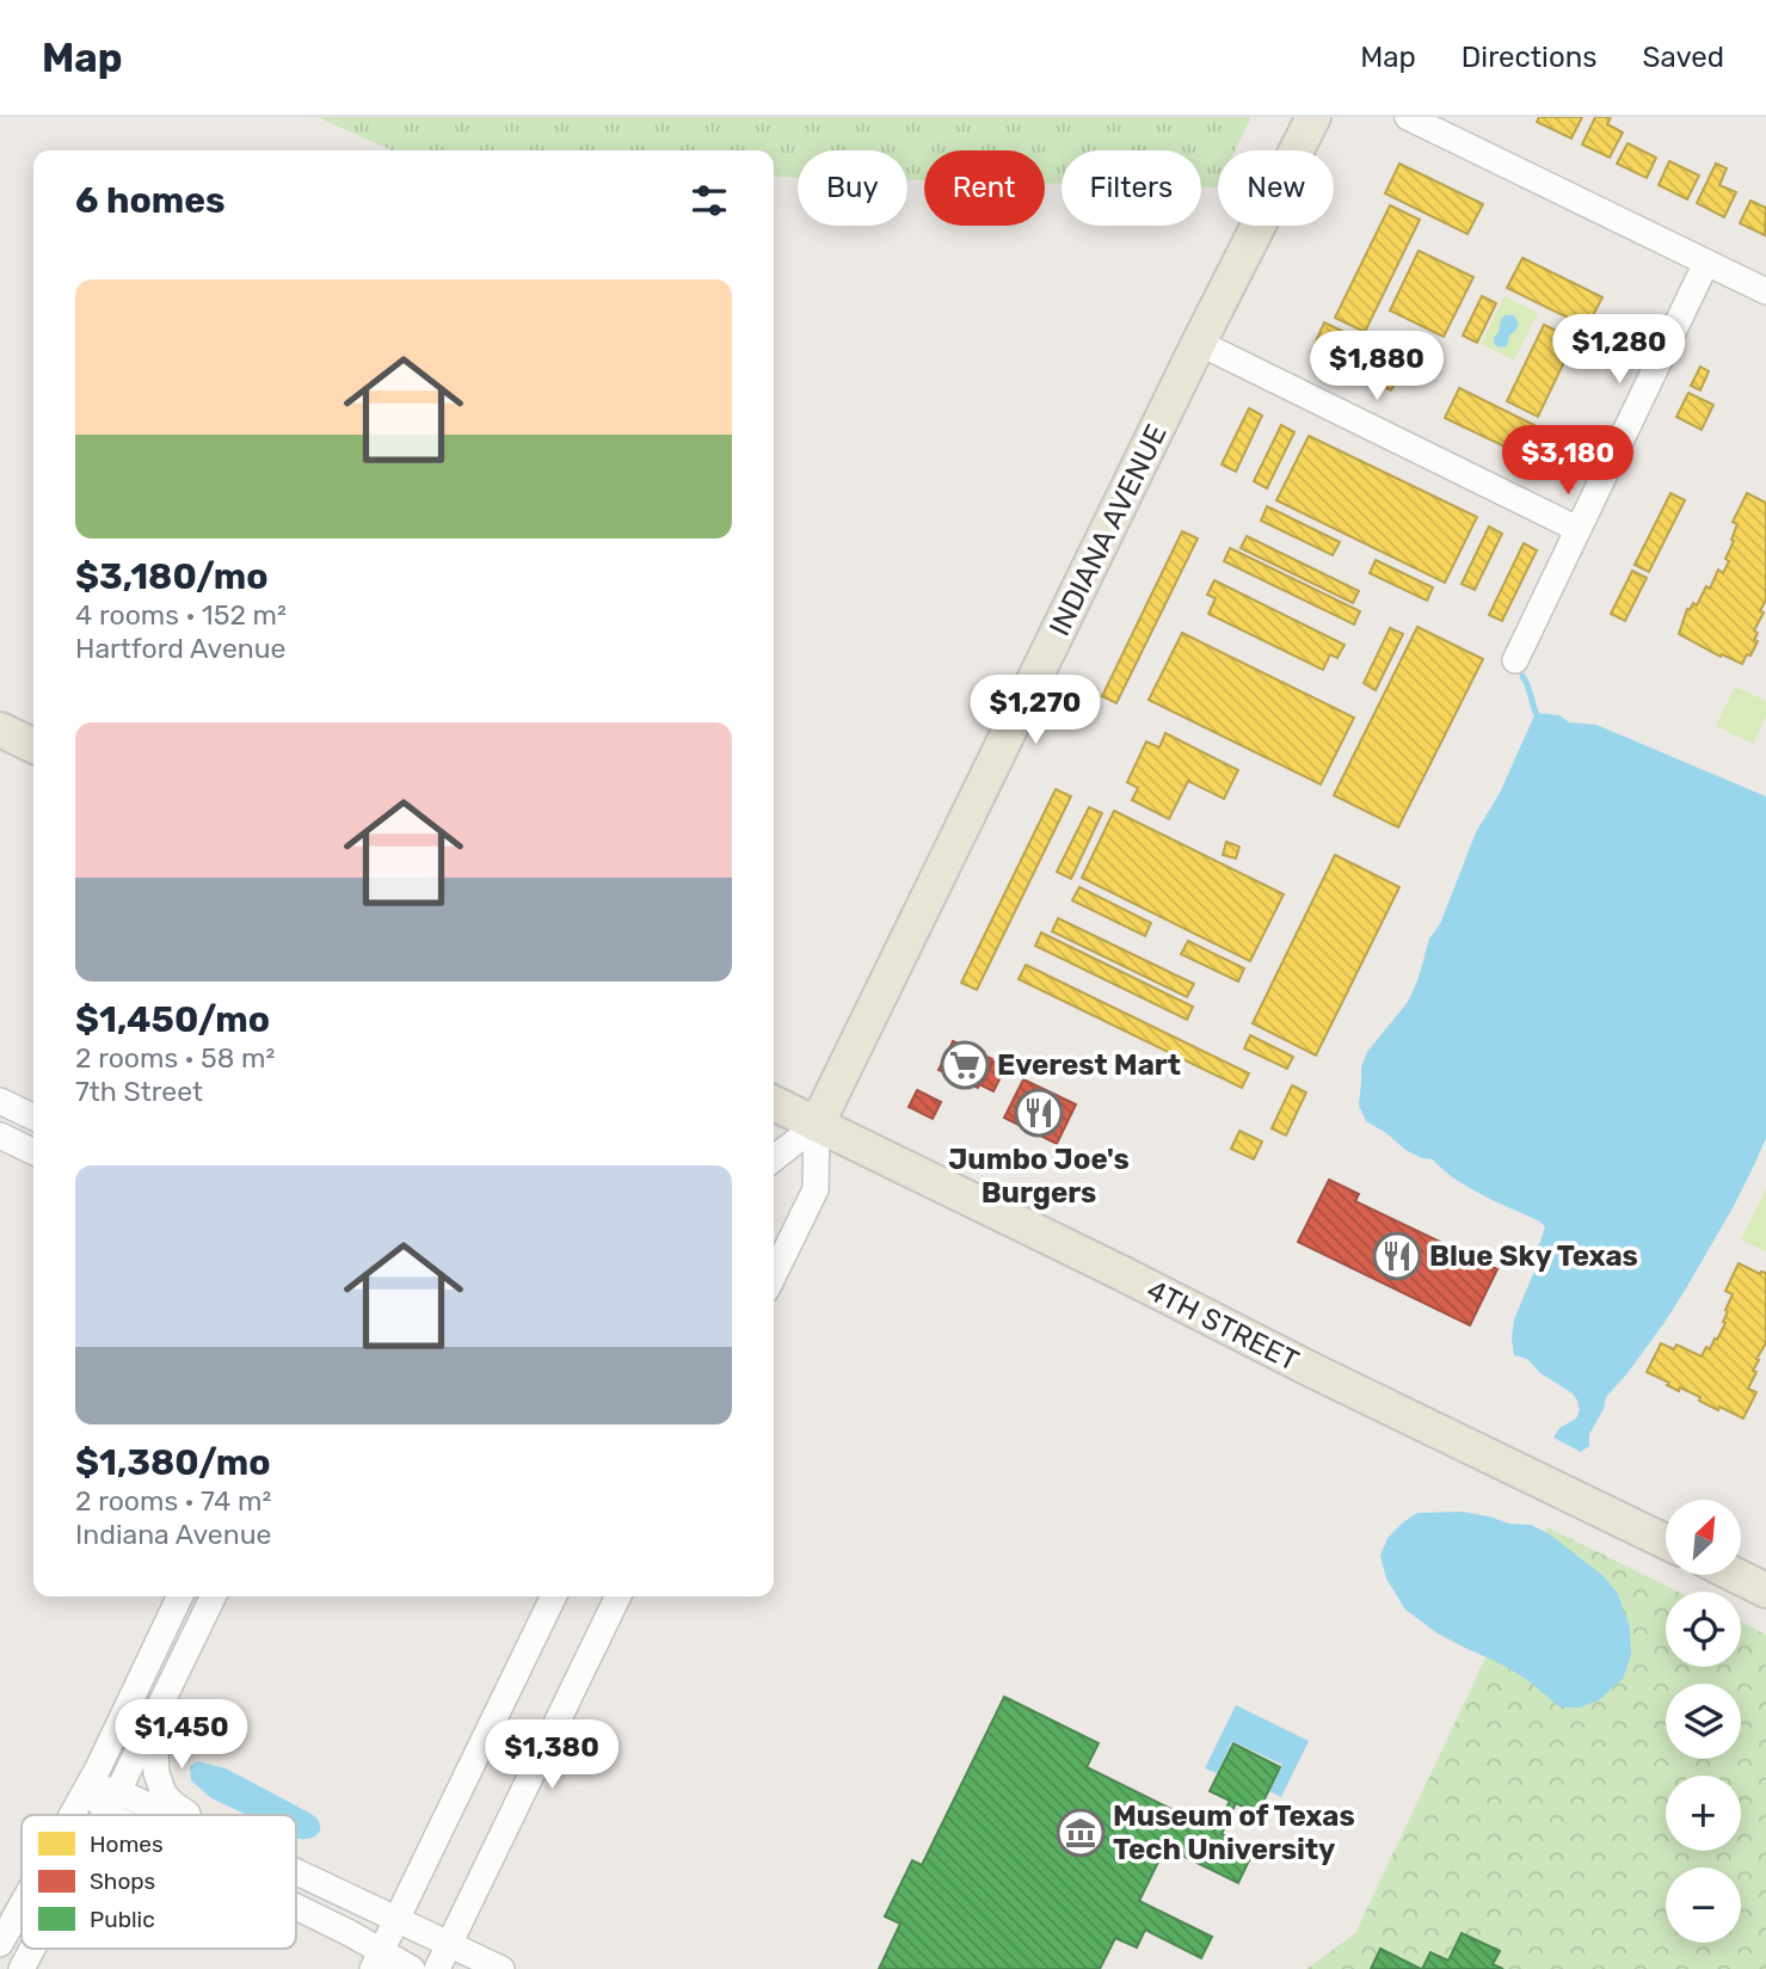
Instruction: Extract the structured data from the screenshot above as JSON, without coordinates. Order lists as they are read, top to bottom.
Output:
{
  "streets": {
    "main road": ["INDIANA AVENUE", "4TH STREET"]
  },
  "crossings": [
    ["INDIANA AVENUE", "4TH STREET"]
  ],
  "places": {
    "supermarket": ["Everest Mart"],
    "restaurant": ["Jumbo Joe's Burgers", "Blue Sky Texas"],
    "museum": ["Museum of Texas Tech University"]
  },
  "legend": ["Homes", "Shops", "Public"],
  "north": "top right",
  "page": {
    "header": "Map",
    "nav": ["Map", "Directions", "Saved"],
    "chip": [
      "Buy",
      "Rent",
      "Filters",
      "New"
    ],
    "heading": "6 homes",
    "list": [
      {
        "name": "$3,180/mo",
        "note": "4 rooms · 152 m² · Hartford Avenue"
      },
      {
        "name": "$1,450/mo",
        "note": "2 rooms · 58 m² · 7th Street"
      },
      {
        "name": "$1,380/mo",
        "note": "2 rooms · 74 m² · Indiana Avenue"
      }
    ],
    "price": [
      "$1,280",
      "$1,880",
      "$3,180",
      "$1,270",
      "$1,450",
      "$1,380"
    ],
    "map_buttons": ["+", "−"]
  }
}
